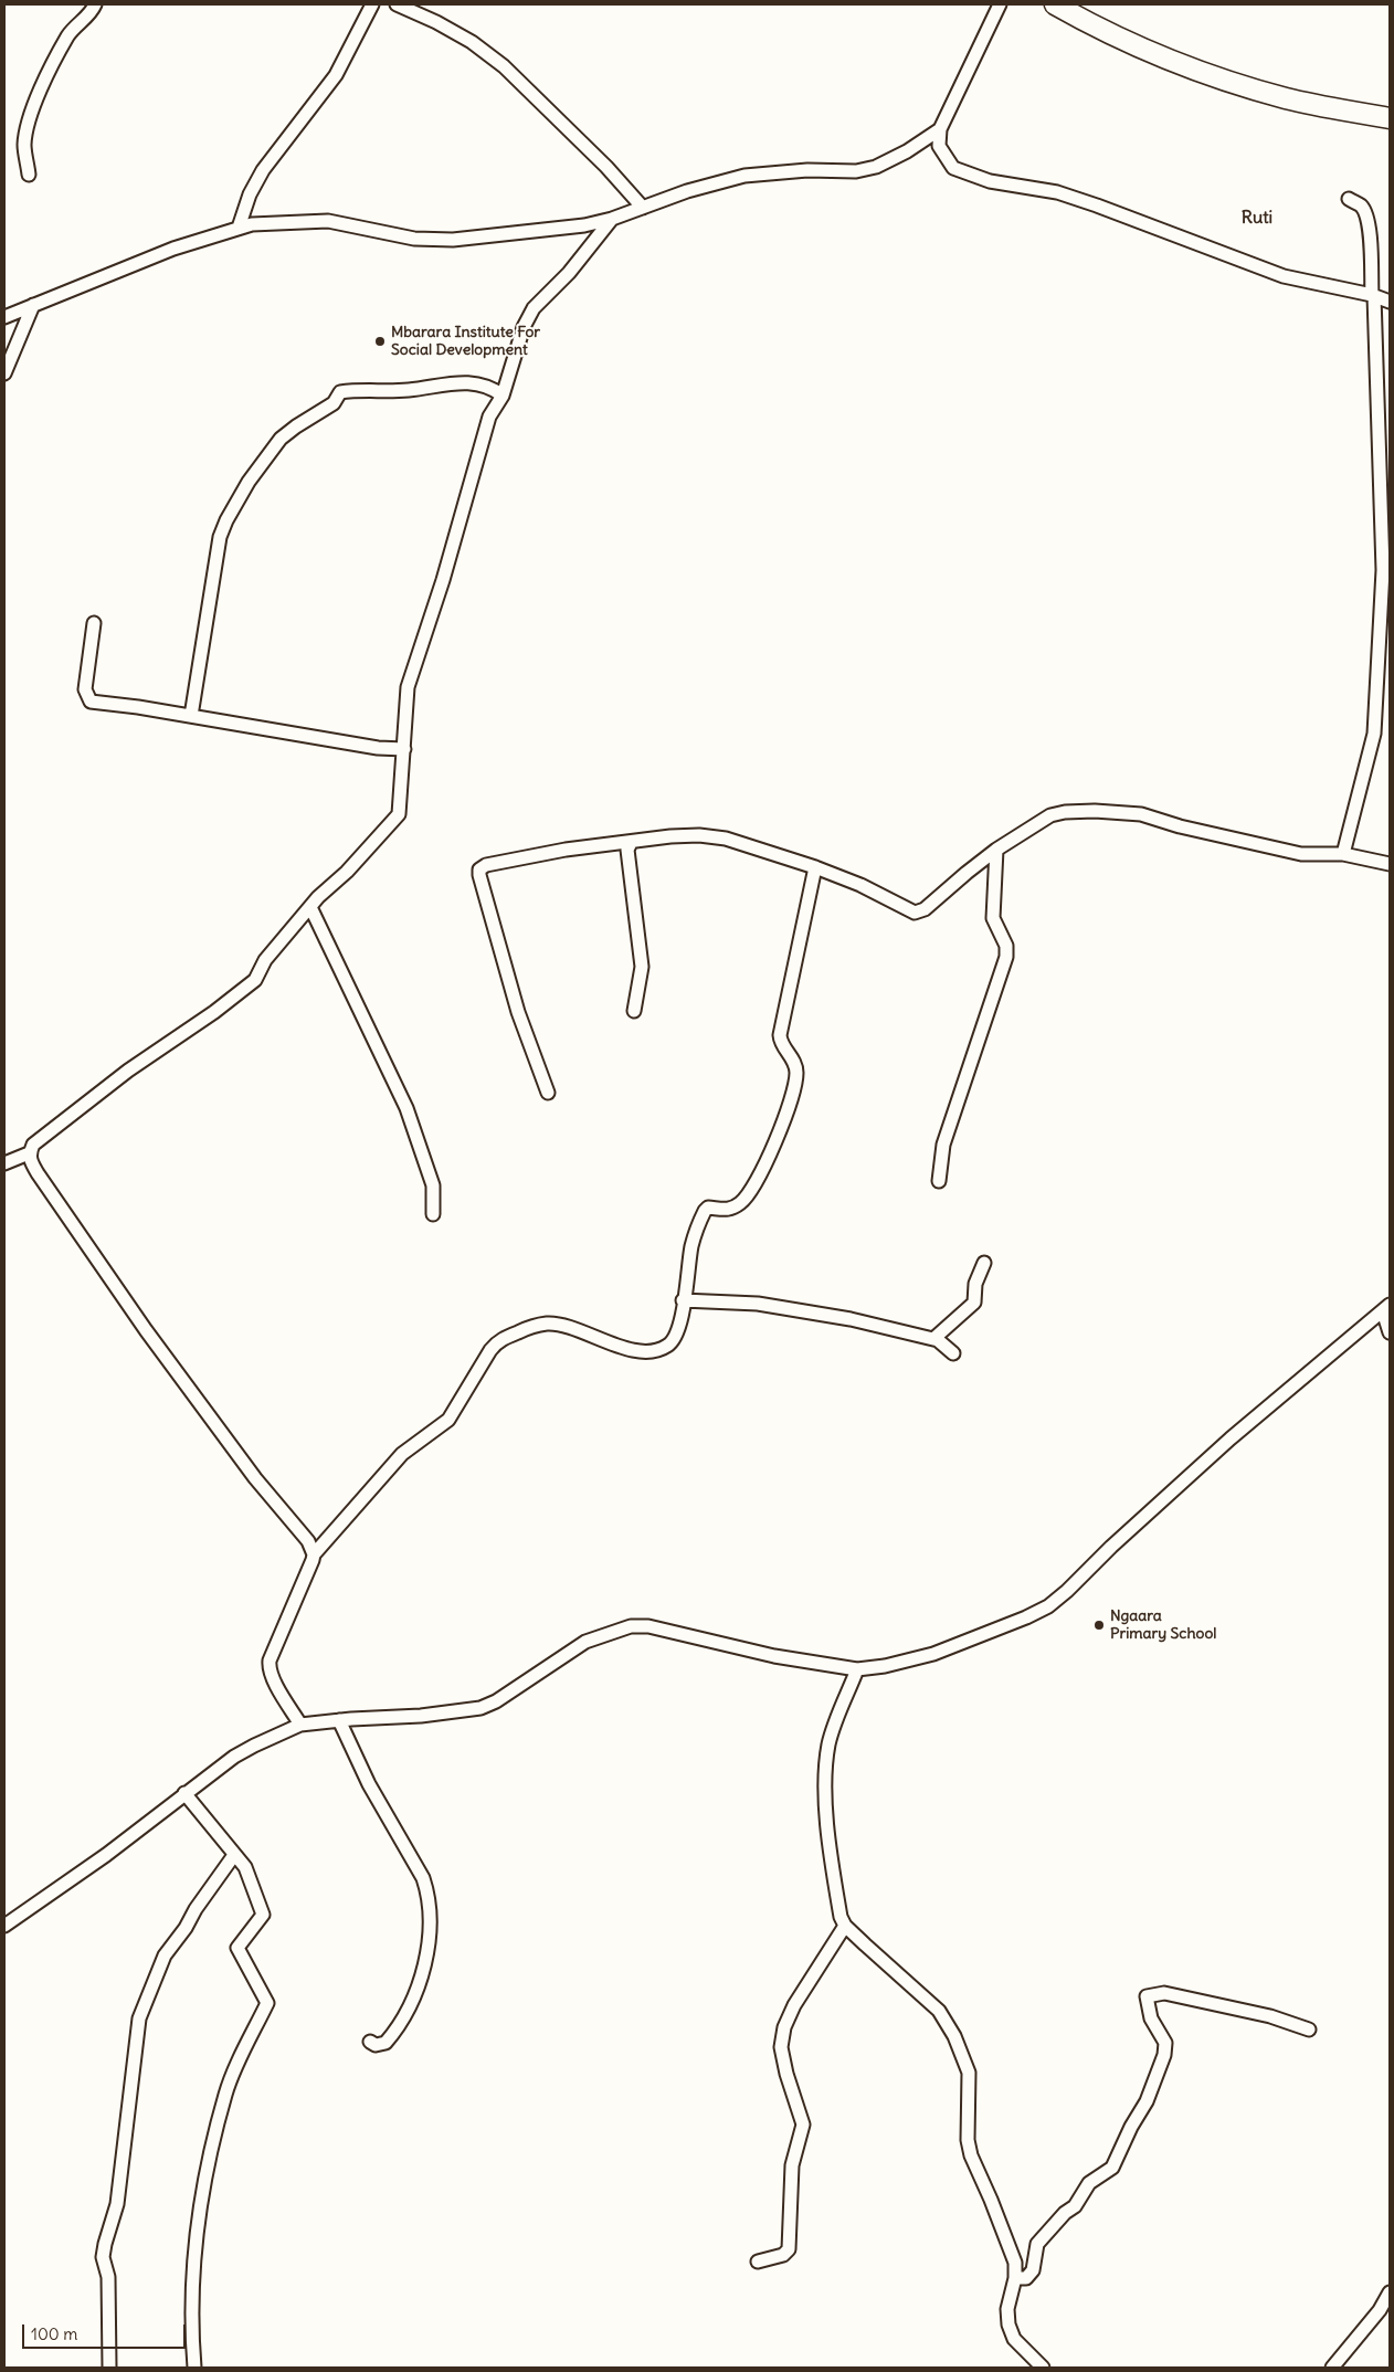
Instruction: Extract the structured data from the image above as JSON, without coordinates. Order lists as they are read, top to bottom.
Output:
{
  "districts": ["Ruti"],
  "places": ["Mbarara Institute For Social Development", "Ngaara Primary School"],
  "scale_bar": "100 m"
}
